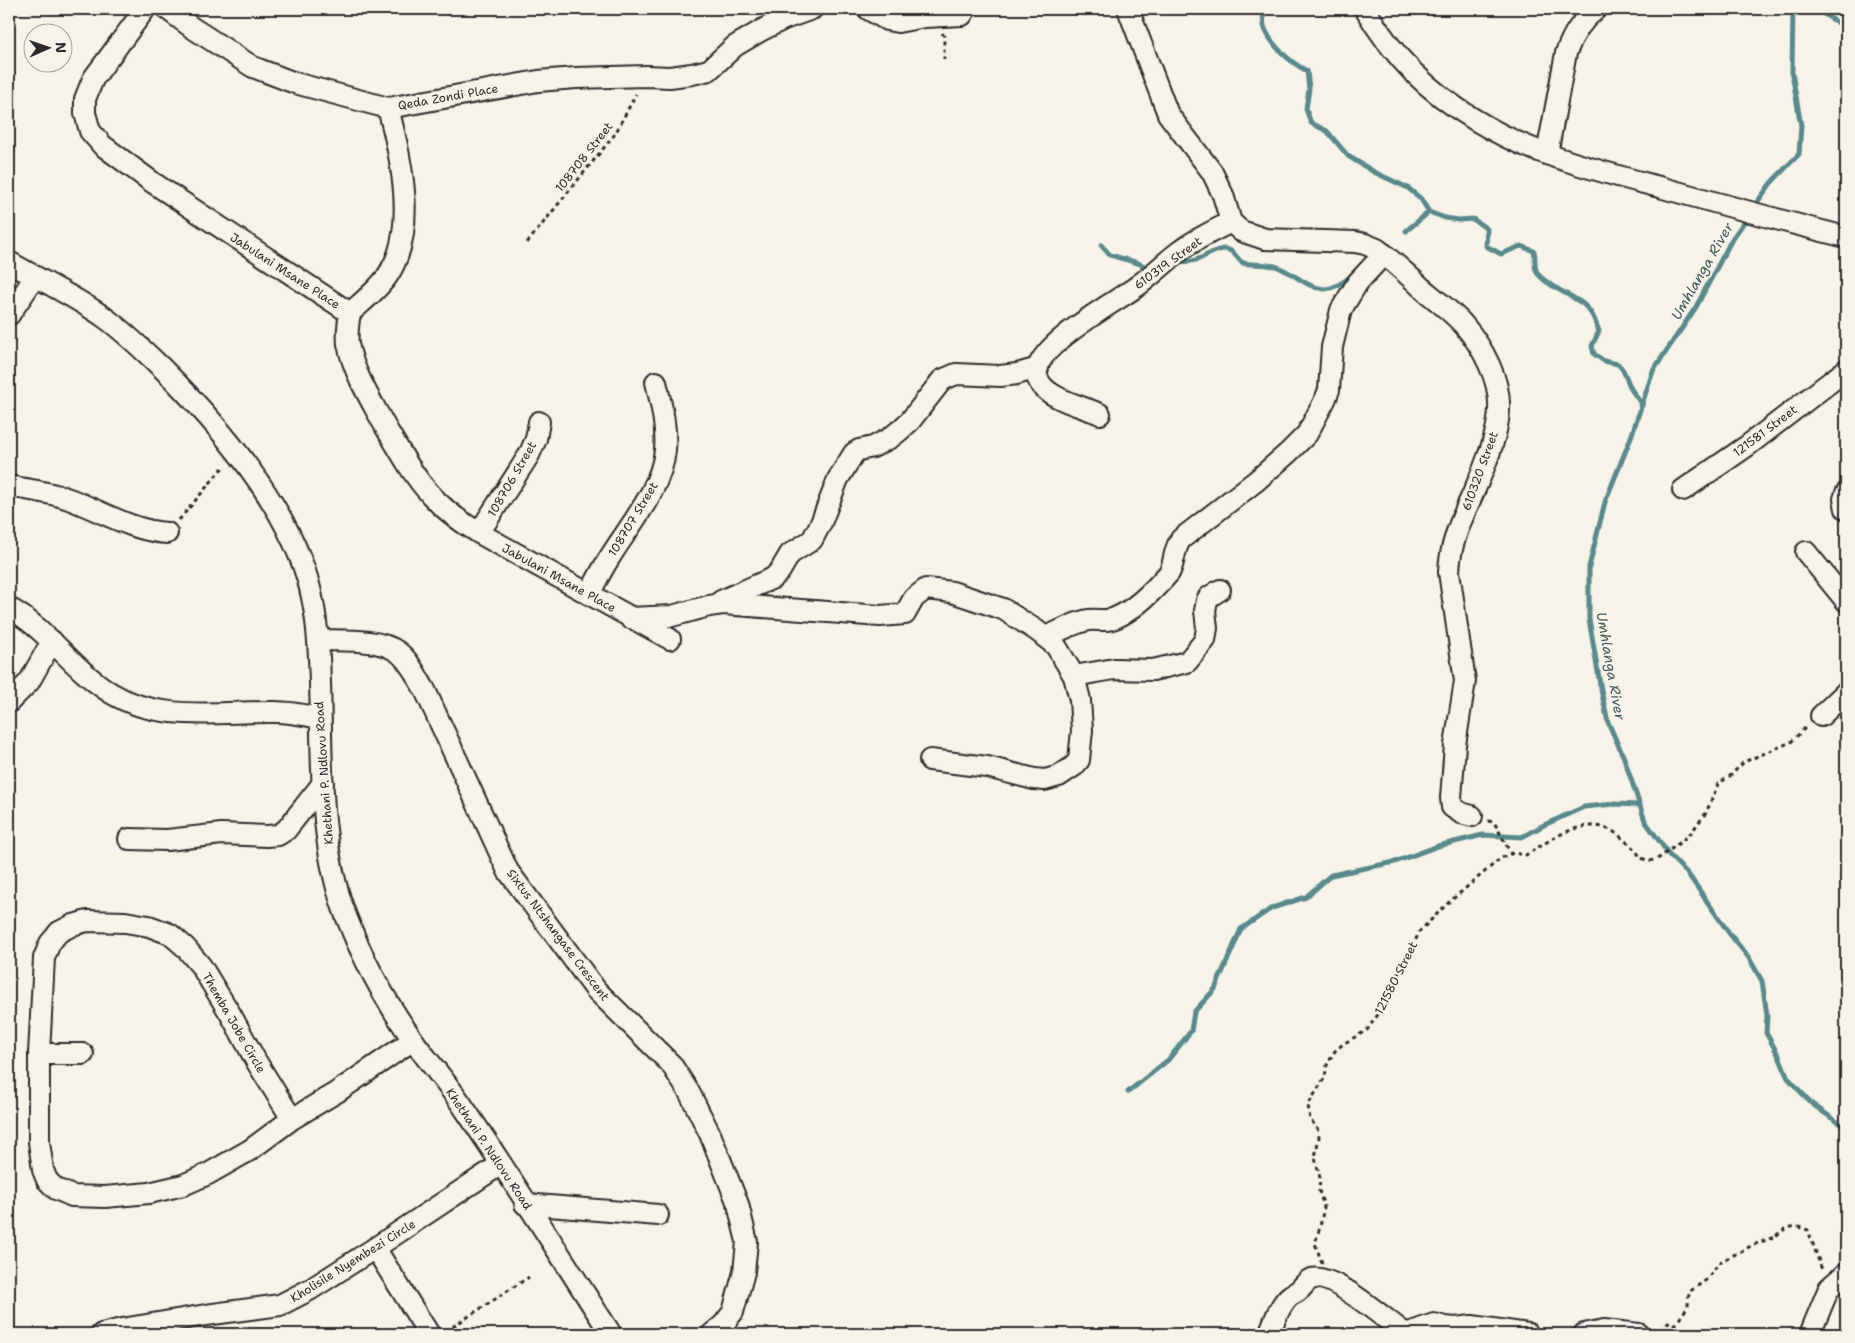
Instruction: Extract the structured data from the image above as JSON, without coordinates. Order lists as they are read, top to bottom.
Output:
{
  "streets": {
    "street": [
      "Qeda Zondi Place",
      "610319 Street",
      "Jabulani Msane Place",
      "121581 Street",
      "610320 Street",
      "108706 Street",
      "108707 Street",
      "Khethani P. Ndlovu Road",
      "Sixtus Ntshangase Crescent",
      "Themba Jobe Circle",
      "Kholisile Nyembezi Circle"
    ],
    "path": ["108708 Street", "121580 Street"]
  },
  "crossings": [
    ["Qeda Zondi Place", "108708 Street"],
    ["610319 Street", "610320 Street"],
    ["Jabulani Msane Place", "108706 Street"],
    ["Jabulani Msane Place", "108707 Street"],
    ["Khethani P. Ndlovu Road", "Sixtus Ntshangase Crescent"],
    ["Khethani P. Ndlovu Road", "Themba Jobe Circle"],
    ["Khethani P. Ndlovu Road", "Kholisile Nyembezi Circle"]
  ],
  "water": ["Umhlanga River"],
  "north": "right"
}
